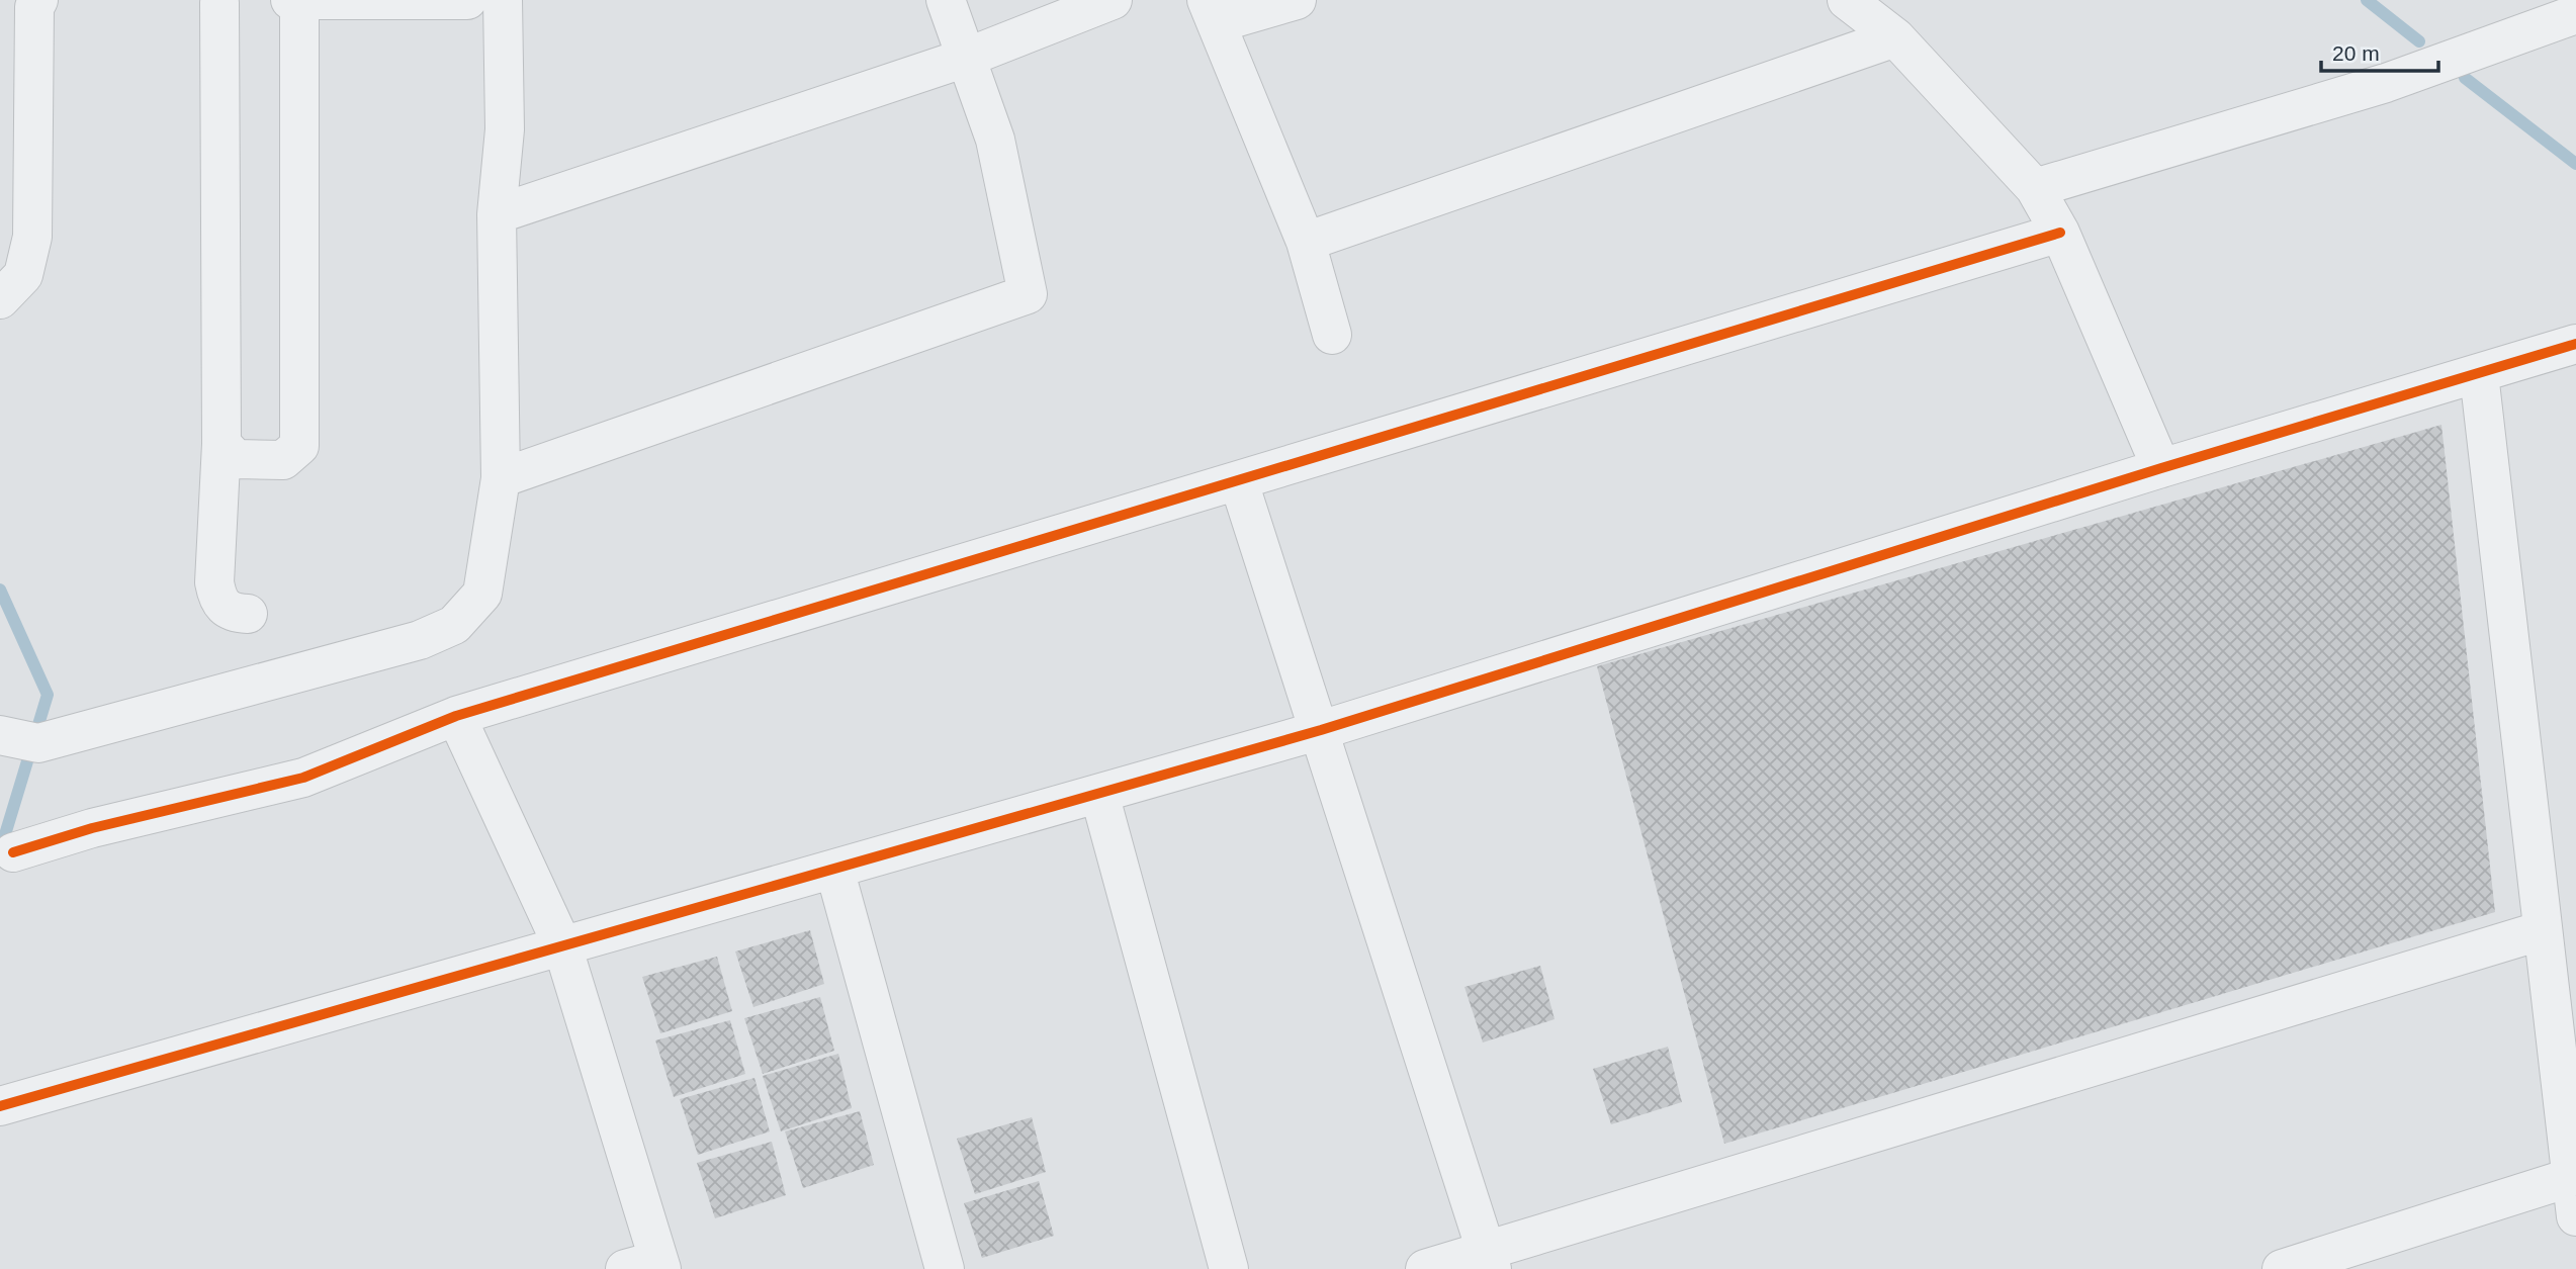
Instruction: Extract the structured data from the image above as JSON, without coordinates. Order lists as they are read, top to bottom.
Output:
{
  "scale_bar": "20 m"
}
